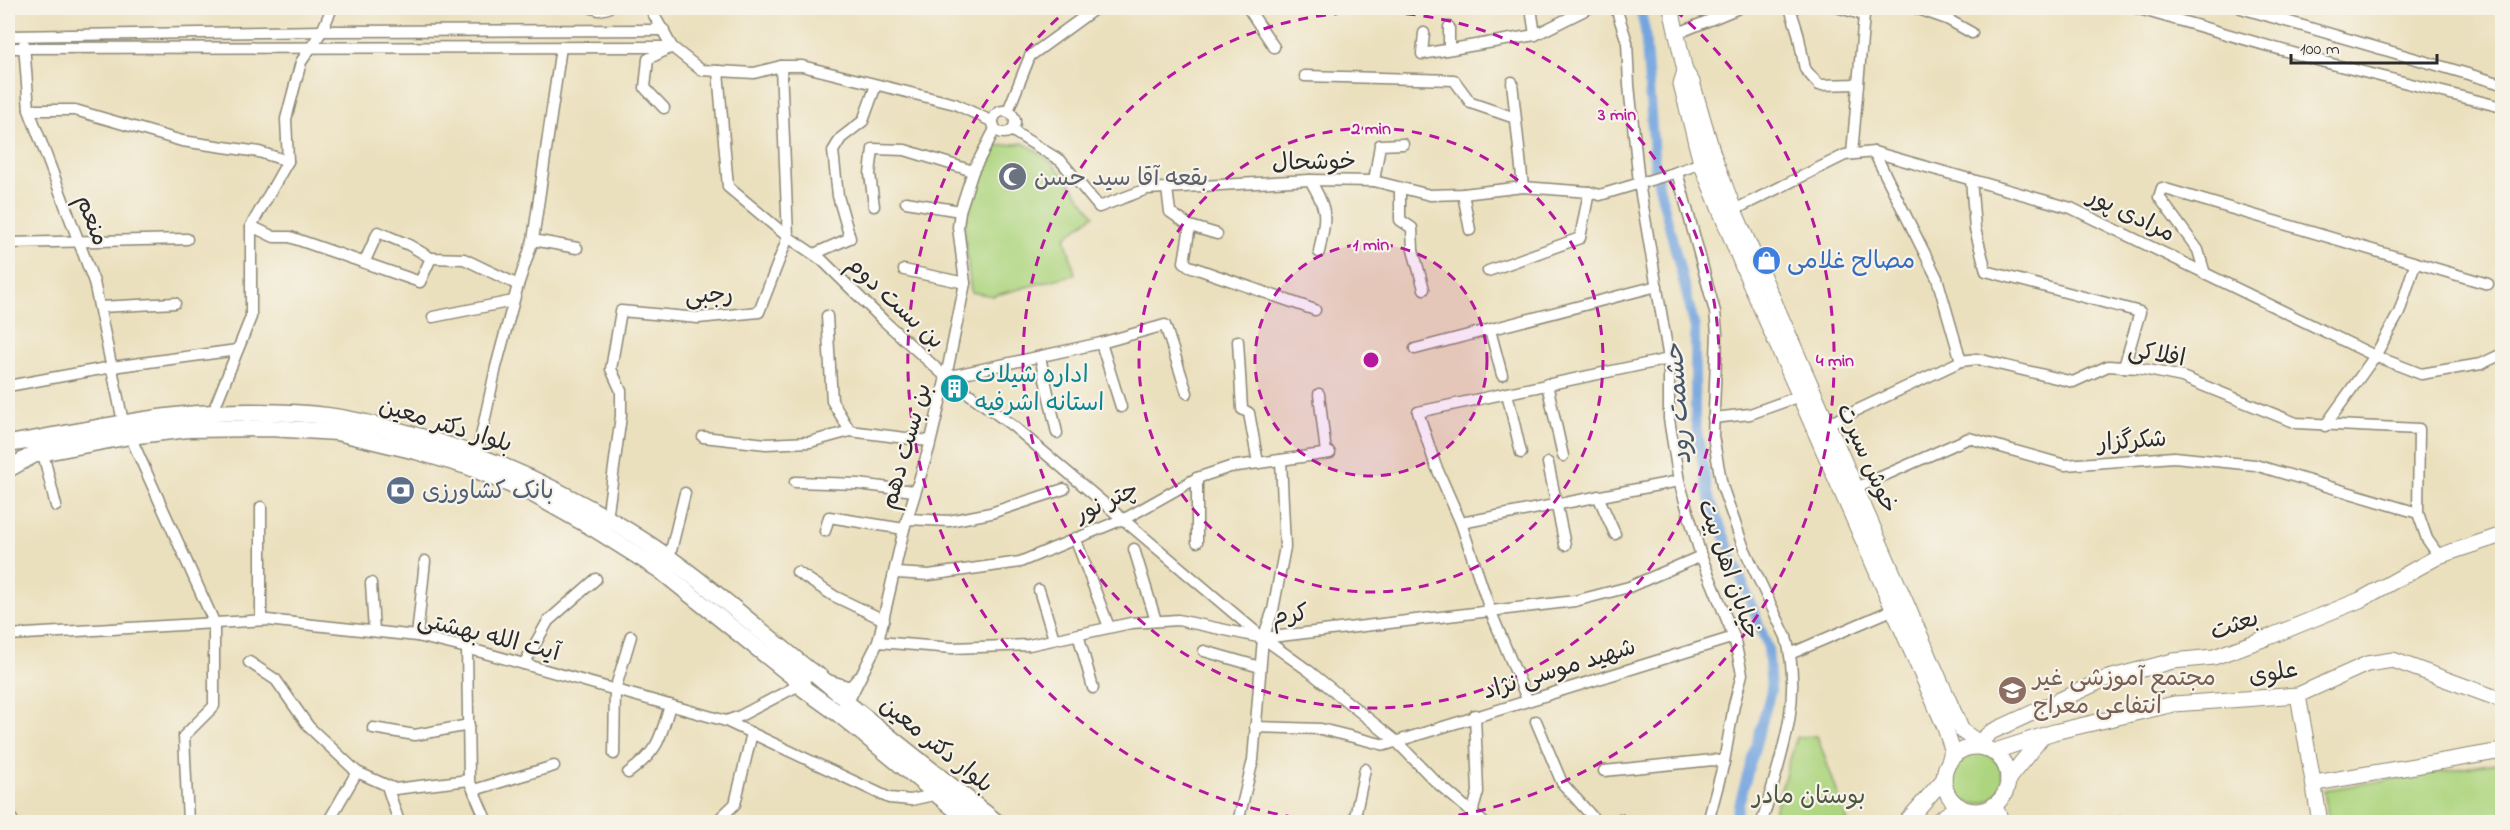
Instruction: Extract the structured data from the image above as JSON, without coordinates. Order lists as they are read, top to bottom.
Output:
{
  "streets": {
    "main road": [
      "بلوار دکتر معین",
      "خوش سیرت",
      "بعثت",
      "علوی"
    ],
    "street": [
      "خوشحال",
      "مرادی پور",
      "منعم",
      "رجبی",
      "بن بست دوم",
      "افلاکی",
      "شکرگزار",
      "بن بست دهم",
      "چتر نور",
      "خیابان اهل بیت",
      "کرم",
      "آیت الله بهشتی",
      "شهید موسی نژاد"
    ]
  },
  "crossings": [
    ["خوشحال", "بن بست دهم"],
    ["خوشحال", "خوش سیرت"],
    ["خوشحال", "خیابان اهل بیت"],
    ["مرادی پور", "خوش سیرت"],
    ["منعم", "بلوار دکتر معین"],
    ["منعم", "آیت الله بهشتی"],
    ["رجبی", "بن بست دوم"],
    ["رجبی", "بلوار دکتر معین"],
    ["بن بست دوم", "بن بست دهم"],
    ["بن بست دوم", "چتر نور"],
    ["بن بست دوم", "کرم"],
    ["بن بست دوم", "شهید موسی نژاد"],
    ["افلاکی", "شکرگزار"],
    ["افلاکی", "خوش سیرت"],
    ["بلوار دکتر معین", "بن بست دهم"],
    ["بلوار دکتر معین", "آیت الله بهشتی"],
    ["شکرگزار", "خوش سیرت"],
    ["بن بست دهم", "چتر نور"],
    ["بن بست دهم", "کرم"],
    ["خوش سیرت", "بعثت"],
    ["خوش سیرت", "علوی"],
    ["خیابان اهل بیت", "کرم"],
    ["خیابان اهل بیت", "شهید موسی نژاد"],
    ["بعثت", "علوی"]
  ],
  "water": ["حشمت رود"],
  "parks": ["بوستان مادر"],
  "places": {
    "mosque": ["بقعه آقا سید حسن"],
    "shop": ["مصالح غلامی"],
    "building": ["اداره شیلات استانه اشرفیه"],
    "bank": ["بانک کشاورزی"],
    "school or university": ["مجتمع آموزشی غیر انتفاعی معراج"]
  },
  "scale_bar": "100 m",
  "rings": [
    "3 min",
    "2 min",
    "1 min",
    "4 min"
  ]
}
